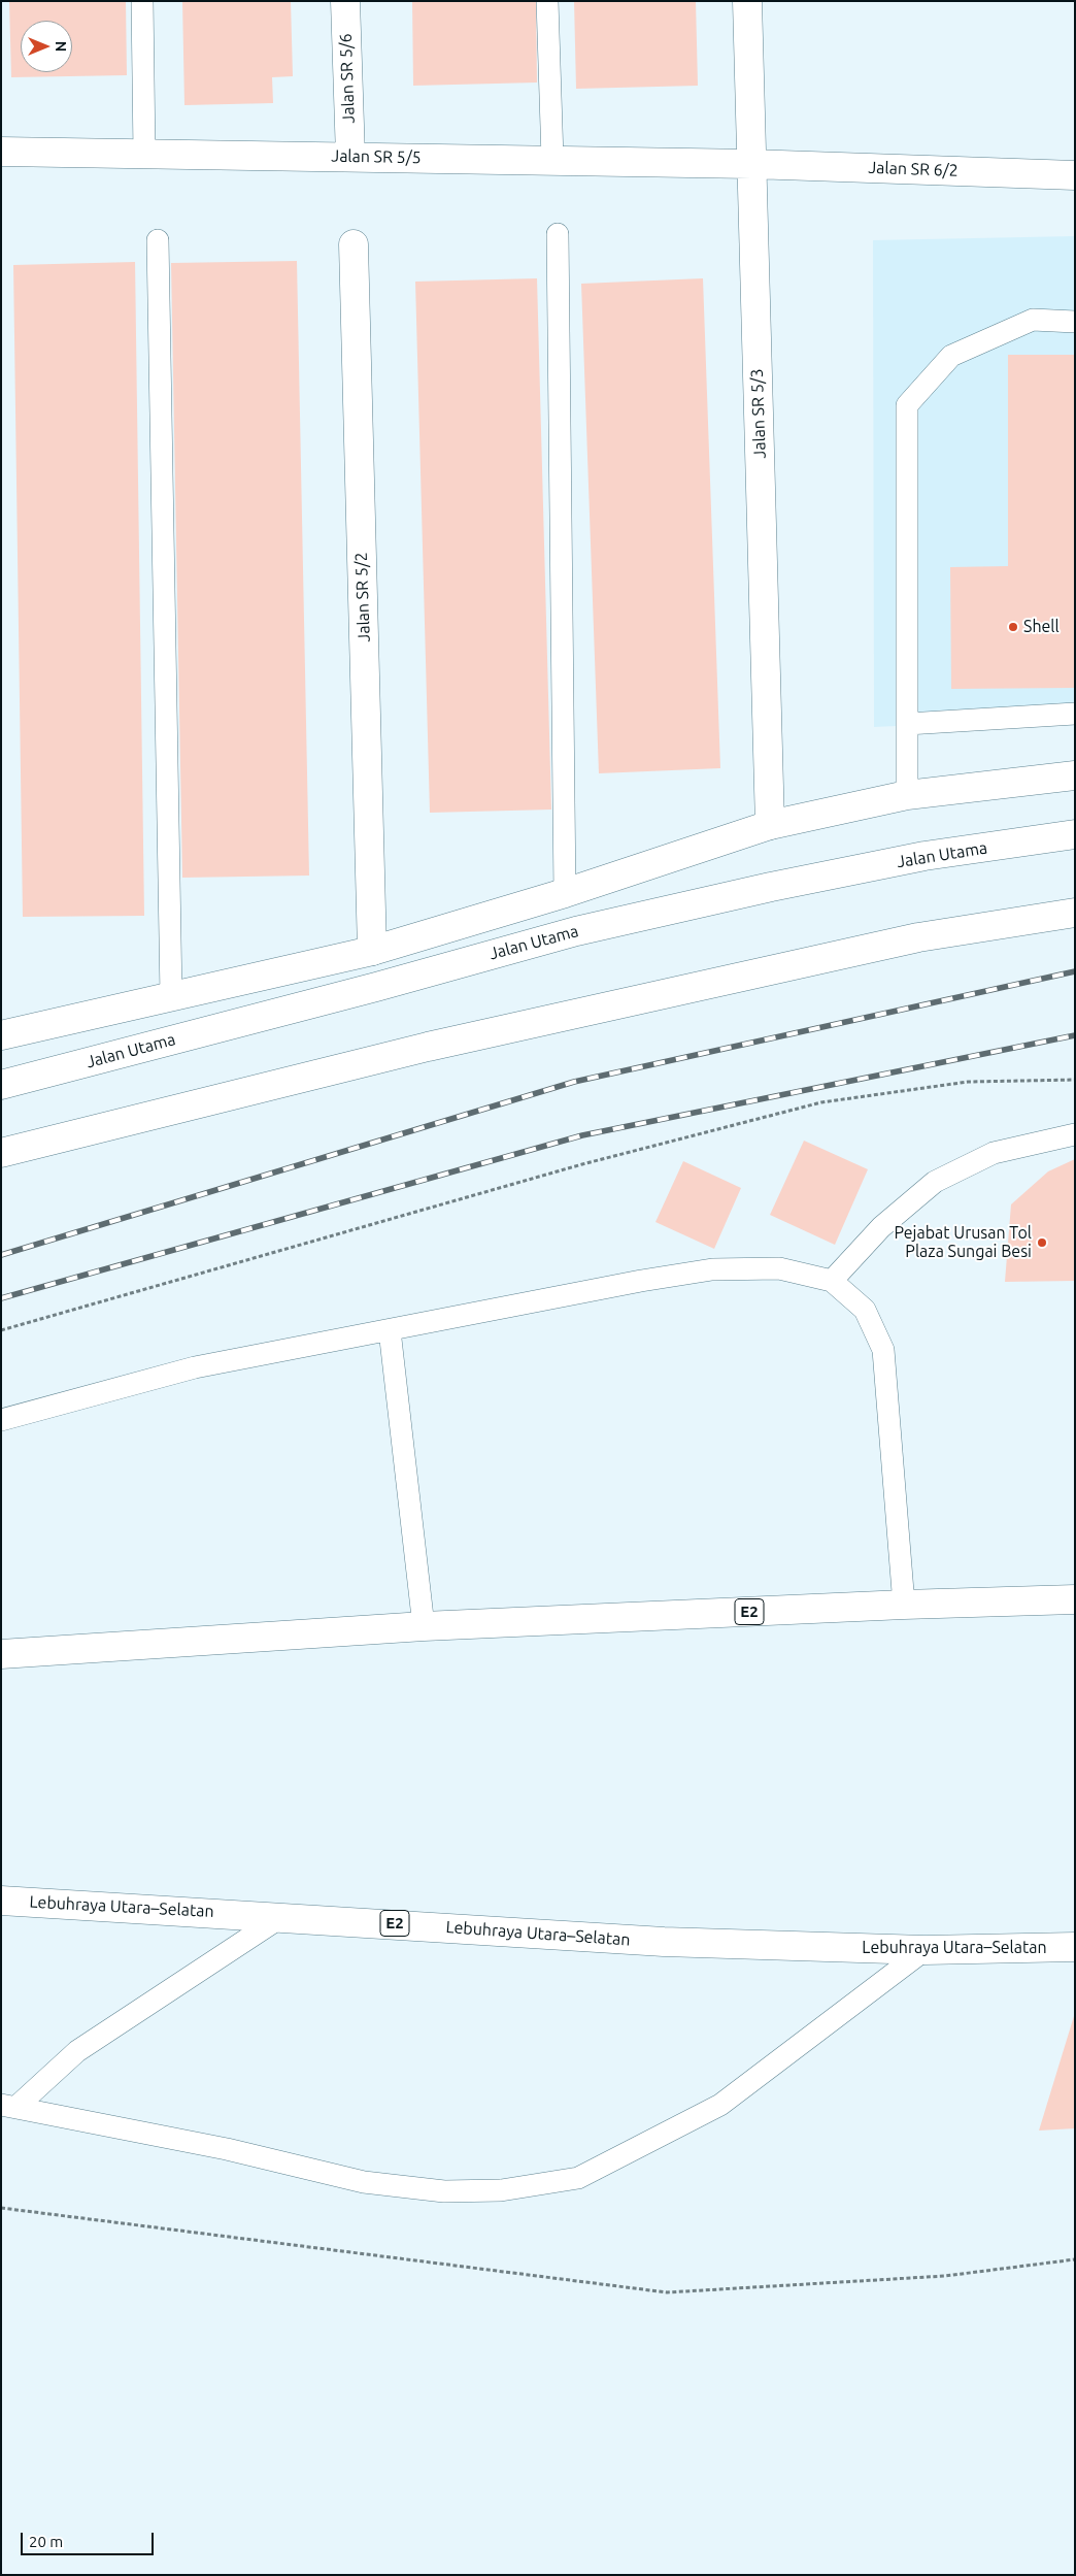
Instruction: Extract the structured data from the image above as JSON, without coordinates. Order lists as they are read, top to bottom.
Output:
{
  "streets": {
    "main road": [
      "Jalan SR 5/6",
      "Jalan SR 5/5",
      "Jalan SR 6/2",
      "Jalan SR 5/3",
      "Jalan SR 5/2",
      "Jalan Utama",
      "E2",
      "Lebuhraya Utara–Selatan"
    ]
  },
  "crossings": [
    ["Jalan SR 5/6", "Jalan SR 5/5"],
    ["Jalan SR 5/5", "Jalan SR 6/2"],
    ["Jalan SR 5/5", "Jalan SR 5/3"],
    ["Jalan SR 6/2", "Jalan SR 5/3"]
  ],
  "places": ["Shell", "Pejabat Urusan Tol Plaza Sungai Besi"],
  "scale_bar": "20 m",
  "north": "right"
}
